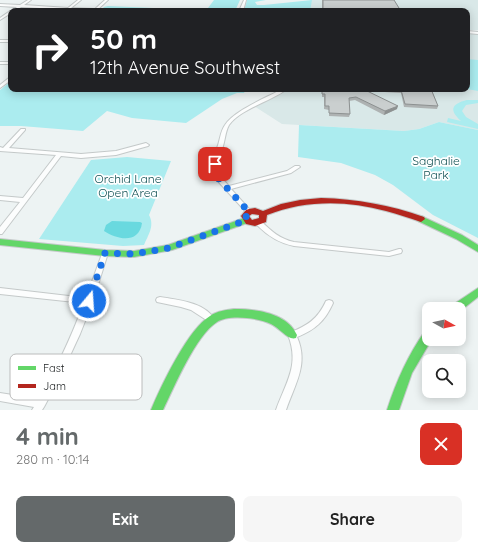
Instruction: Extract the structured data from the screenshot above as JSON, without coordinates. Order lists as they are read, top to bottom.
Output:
{
  "parks": ["Saghalie Park", "Orchid Lane Open Area"],
  "legend": ["Fast", "Jam"],
  "north": "right",
  "page": {
    "turn": ["50 m", "12th Avenue Southwest"],
    "heading": ["4 min", "280 m · 10:14"],
    "buttons": ["Exit", "Share"]
  }
}
